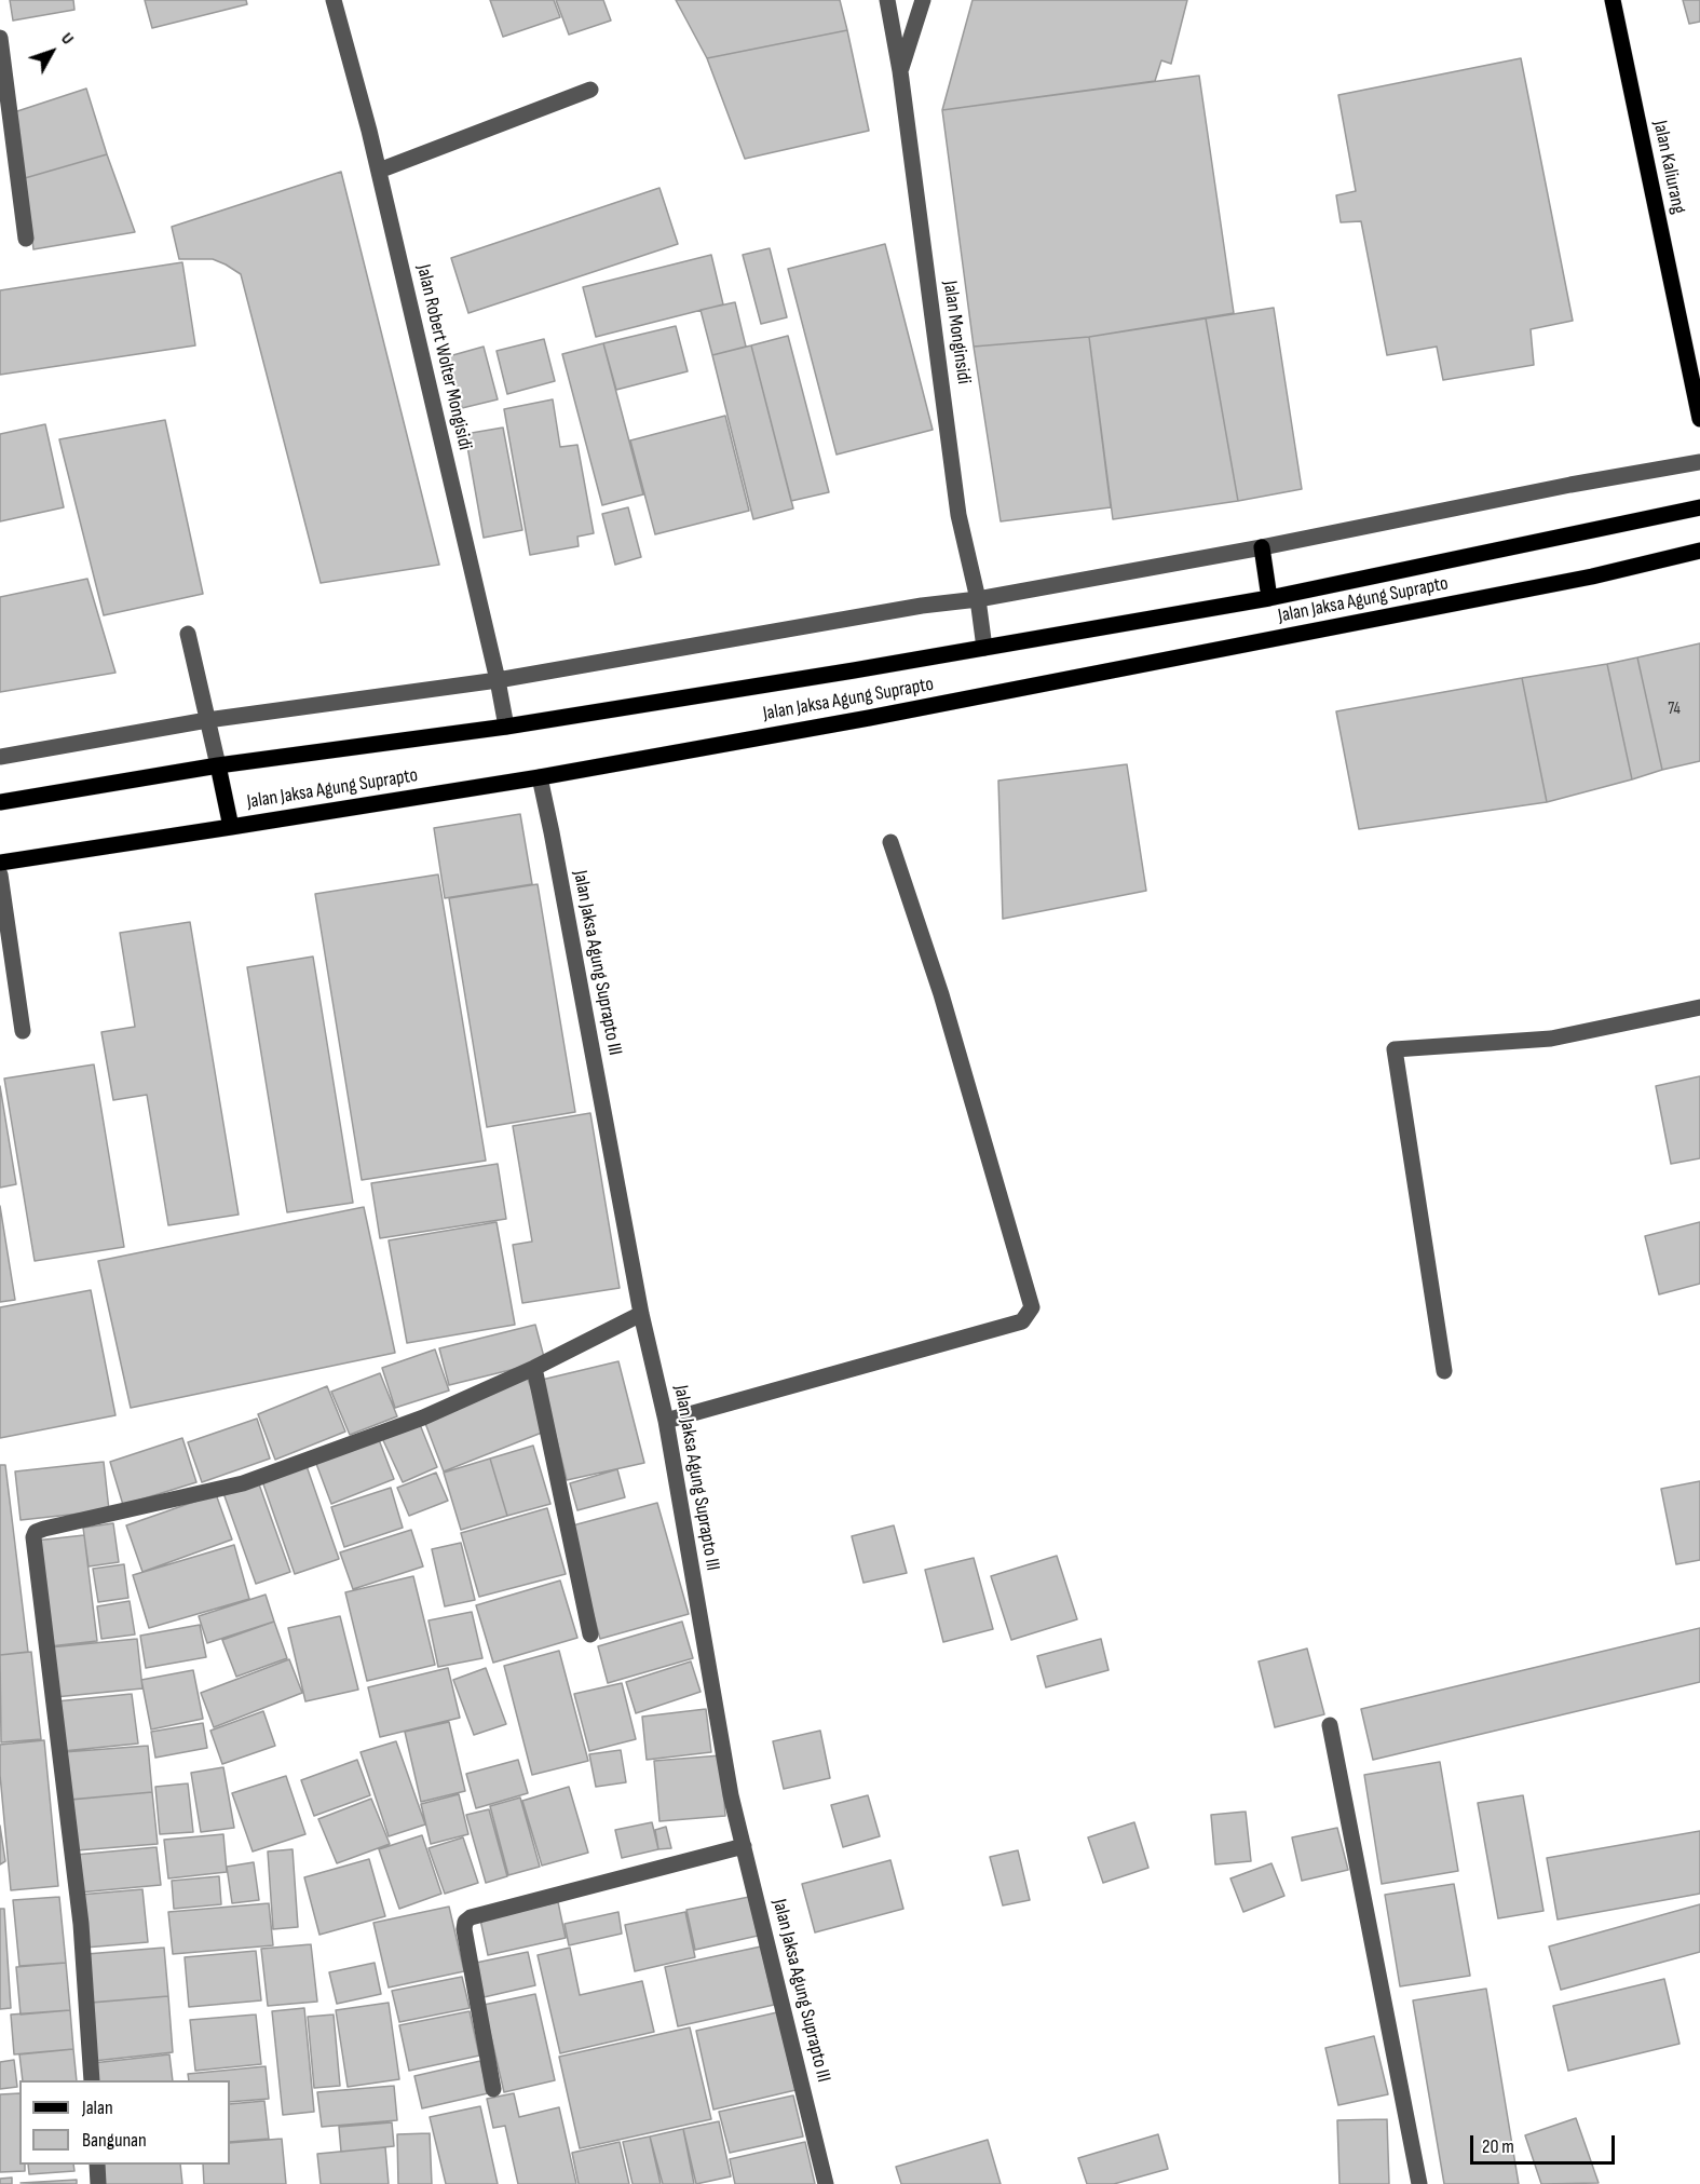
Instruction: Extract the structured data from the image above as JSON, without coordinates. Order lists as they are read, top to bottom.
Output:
{
  "streets": {
    "main road": ["Jalan Kaliurang", "Jalan Jaksa Agung Suprapto"],
    "street": ["Jalan Monginsidi", "Jalan Robert Wolter Mongisidi", "Jalan Jaksa Agung Suprapto III"]
  },
  "crossings": [
    ["Jalan Monginsidi", "Jalan Jaksa Agung Suprapto"],
    ["Jalan Robert Wolter Mongisidi", "Jalan Jaksa Agung Suprapto"],
    ["Jalan Jaksa Agung Suprapto", "Jalan Jaksa Agung Suprapto III"]
  ],
  "house_numbers": ["74"],
  "legend": ["Jalan", "Bangunan"],
  "scale_bar": "20 m",
  "north": "top right"
}
